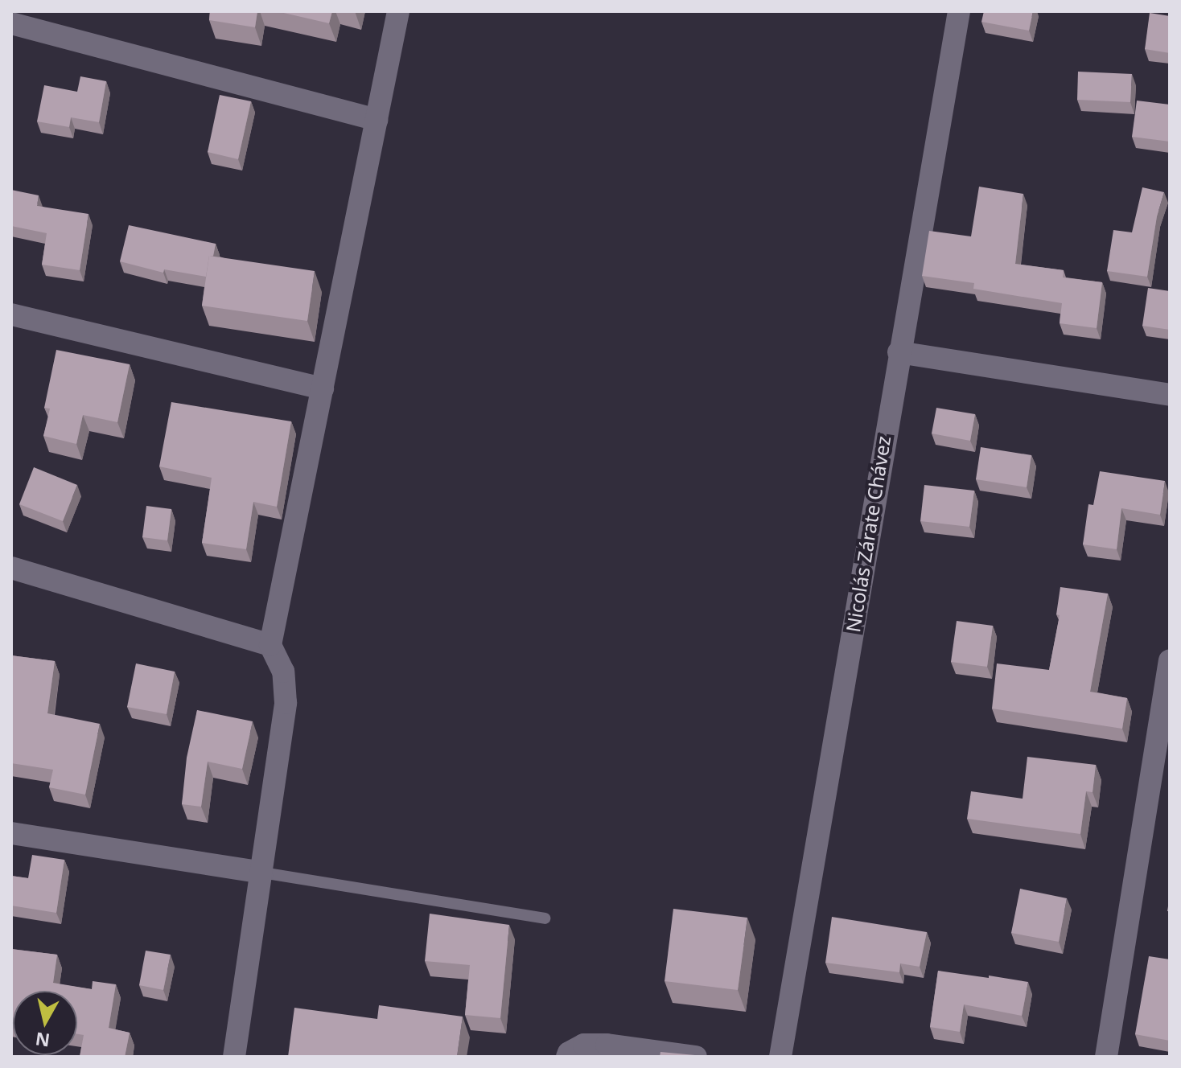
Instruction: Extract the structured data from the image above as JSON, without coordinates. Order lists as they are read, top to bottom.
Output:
{
  "streets": {
    "street": ["Nicolás Zárate Chávez"]
  },
  "north": "bottom"
}
